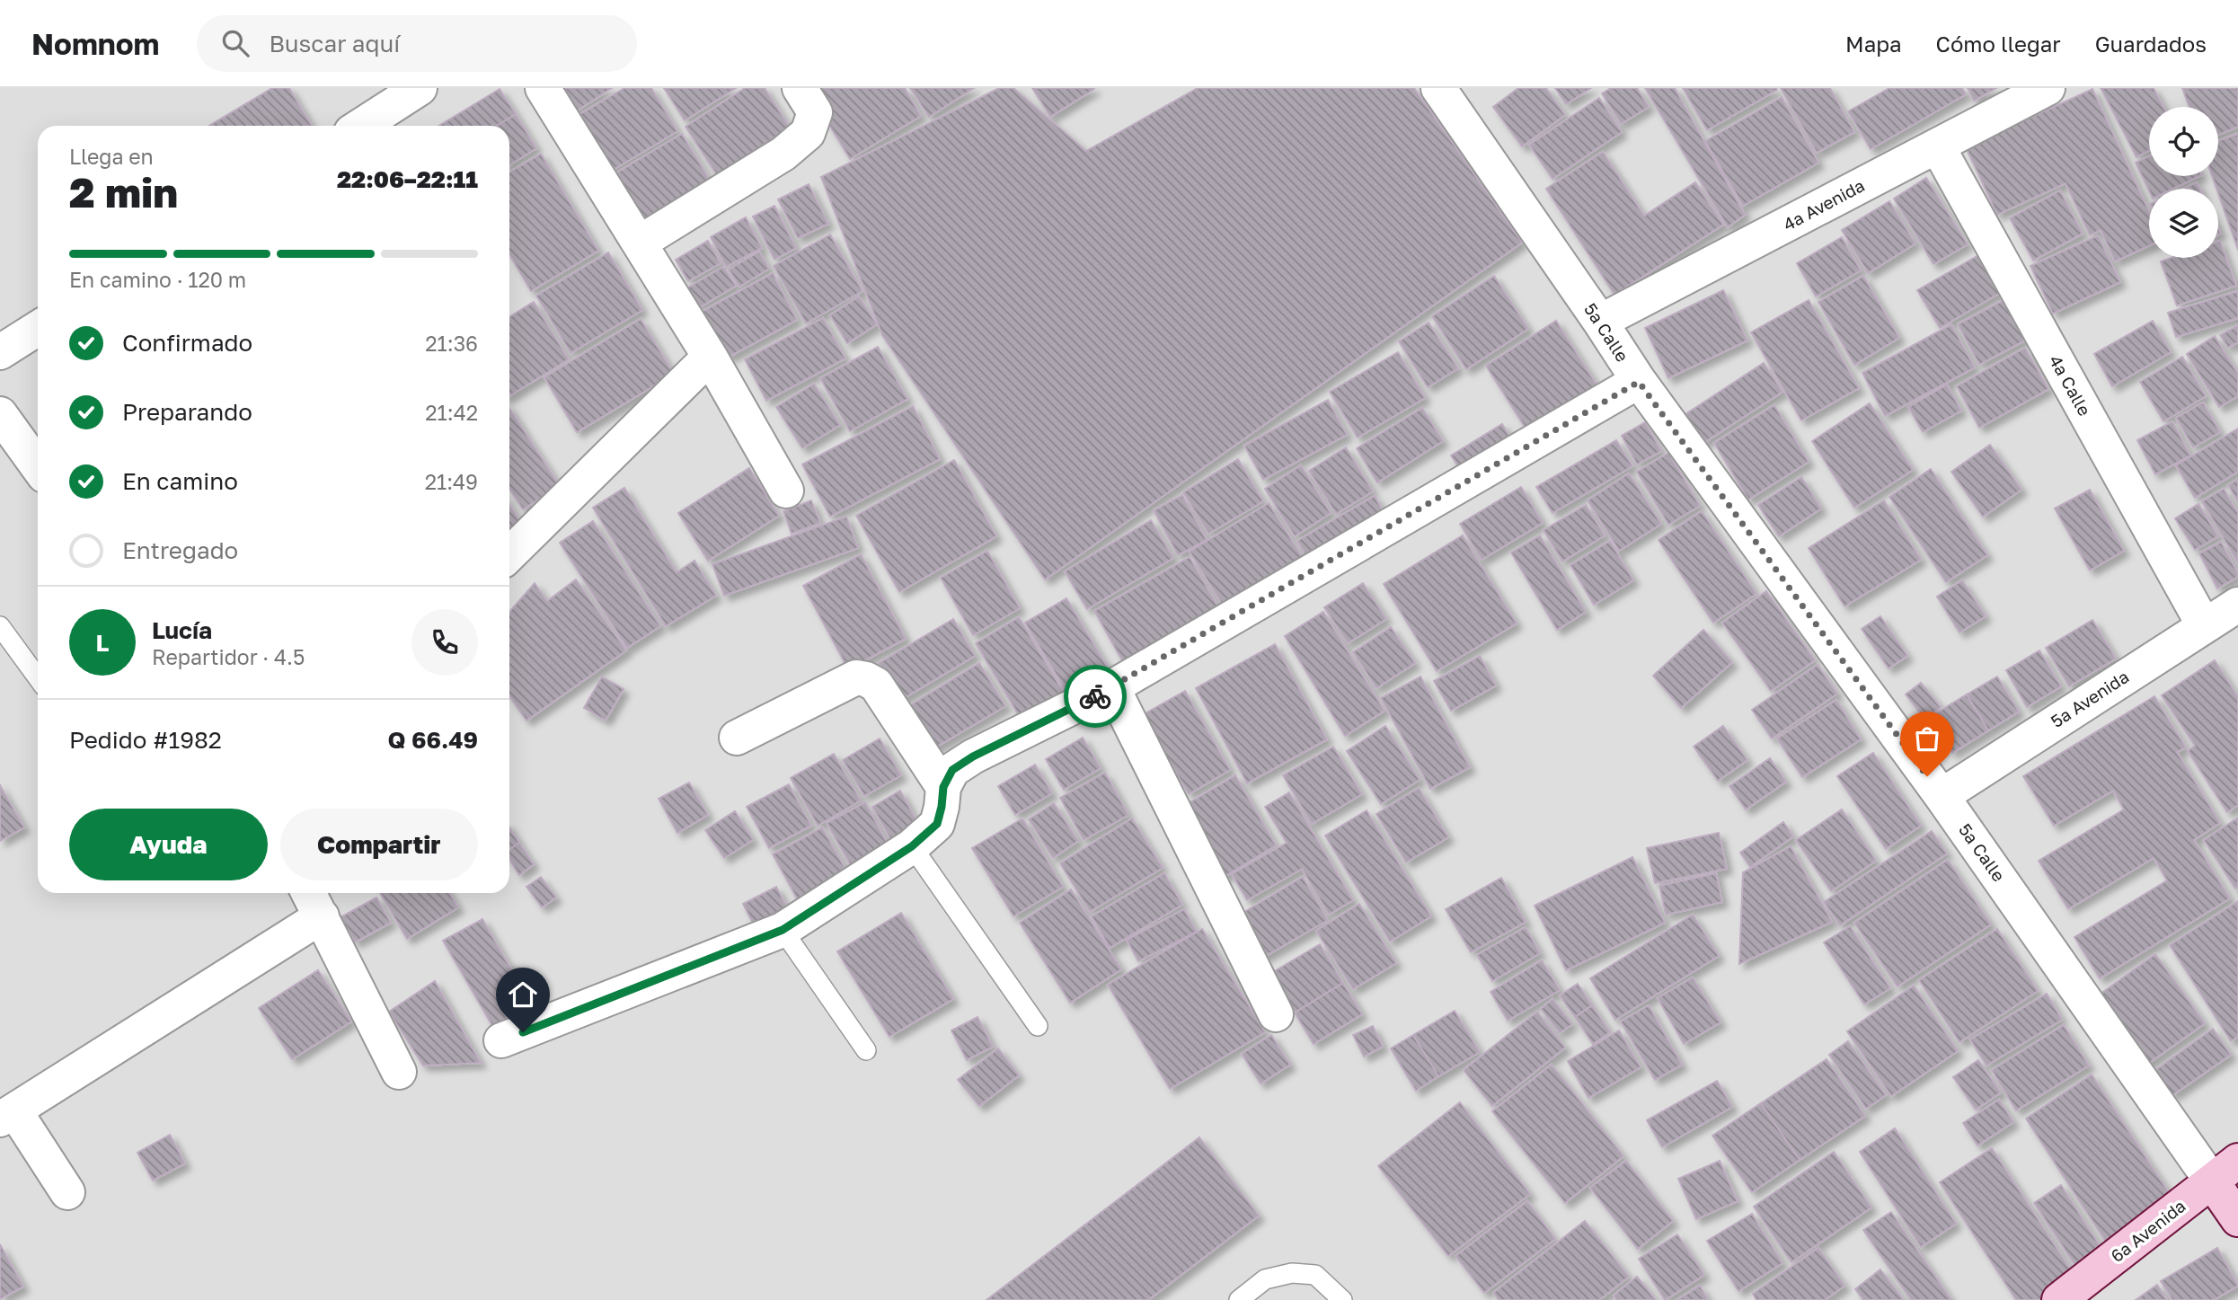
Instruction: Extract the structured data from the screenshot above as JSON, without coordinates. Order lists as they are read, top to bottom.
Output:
{
  "streets": {
    "main road": ["5a Calle", "6a Avenida"],
    "street": ["4a Avenida", "4a Calle", "5a Avenida"]
  },
  "crossings": [
    ["4a Avenida", "5a Calle"],
    ["4a Avenida", "4a Calle"],
    ["5a Calle", "5a Avenida"],
    ["5a Calle", "6a Avenida"],
    ["4a Calle", "5a Avenida"]
  ],
  "page": {
    "header": "Nomnom",
    "search": "Buscar aquí",
    "nav": ["Mapa", "Cómo llegar", "Guardados"],
    "heading": ["2 min", "Llega en", "22:06–22:11"],
    "panel": [
      "Lucía",
      "Repartidor · 4.5",
      "Pedido #1982",
      "Q 66.49"
    ],
    "bar": "En camino · 120 m",
    "list": [
      ["Confirmado", "21:36"],
      ["Preparando", "21:42"],
      ["En camino", "21:49"],
      "Entregado"
    ],
    "round": "L",
    "buttons": ["Ayuda", "Compartir"]
  }
}
